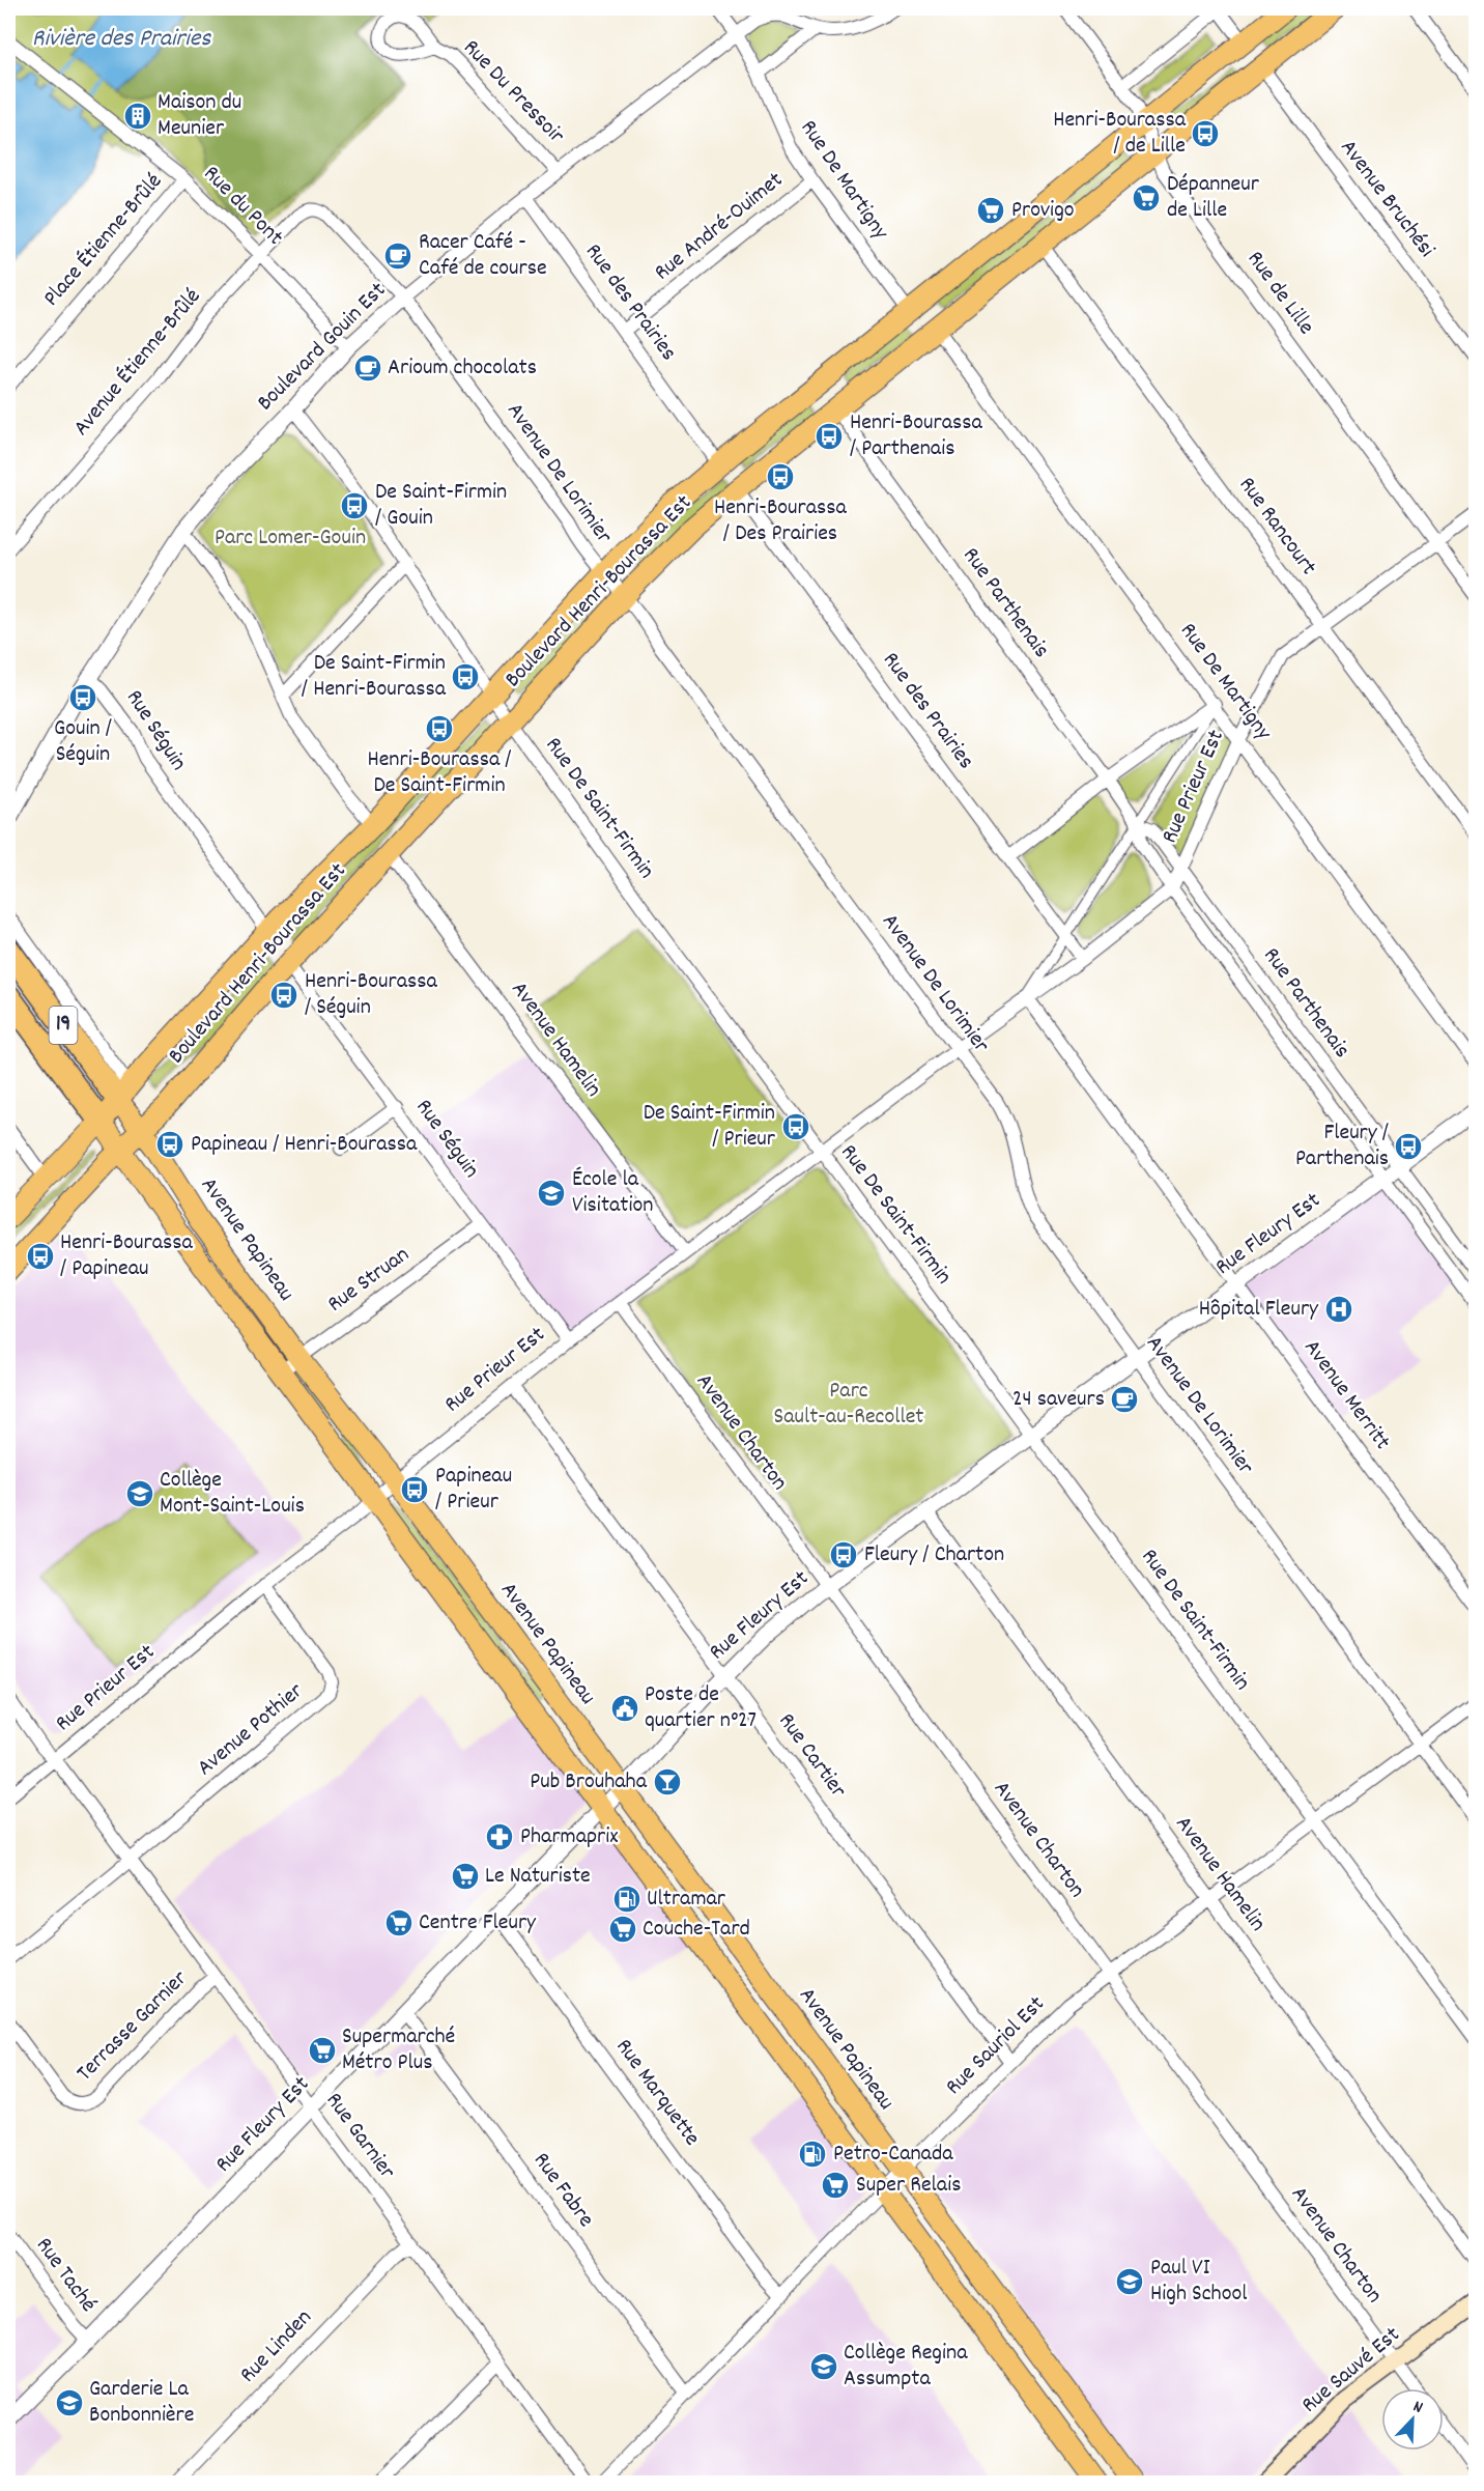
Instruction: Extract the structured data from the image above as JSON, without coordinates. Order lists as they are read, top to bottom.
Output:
{
  "streets": {
    "highway": ["19"],
    "main road": ["Boulevard Henri-Bourassa Est", "Avenue Papineau", "Rue Sauvé Est"],
    "street": [
      "Rue Du Pressoir",
      "Rue De Martigny",
      "Avenue Bruchési",
      "Rue du Pont",
      "Rue André-Ouimet",
      "Place Étienne-Brûlé",
      "Rue de Lille",
      "Rue des Prairies",
      "Boulevard Gouin Est",
      "Avenue Étienne-Brûlé",
      "Avenue De Lorimier",
      "Rue Rancourt",
      "Rue Parthenais",
      "Rue Séguin",
      "Rue Prieur Est",
      "Rue De Saint-Firmin",
      "Avenue Hamelin",
      "Rue Fleury Est",
      "Rue Struan",
      "Avenue Merritt",
      "Avenue Charton",
      "Avenue Pothier",
      "Rue Cartier",
      "Terrasse Garnier",
      "Rue Sauriol Est",
      "Rue Marquette",
      "Rue Garnier",
      "Rue Fabre",
      "Rue Taché",
      "Rue Linden"
    ]
  },
  "crossings": [
    ["Rue Du Pressoir", "Boulevard Gouin Est"],
    ["Rue De Martigny", "Rue André-Ouimet"],
    ["Rue De Martigny", "Boulevard Gouin Est"],
    ["Rue De Martigny", "Boulevard Henri-Bourassa Est"],
    ["Rue De Martigny", "Rue Prieur Est"],
    ["Avenue Bruchési", "Boulevard Henri-Bourassa Est"],
    ["Rue du Pont", "Place Étienne-Brûlé"],
    ["Rue du Pont", "Boulevard Gouin Est"],
    ["Rue du Pont", "Avenue Étienne-Brûlé"],
    ["Rue André-Ouimet", "Rue des Prairies"],
    ["Rue de Lille", "Boulevard Henri-Bourassa Est"],
    ["Rue de Lille", "Rue Prieur Est"],
    ["Rue des Prairies", "Boulevard Gouin Est"],
    ["Rue des Prairies", "Boulevard Henri-Bourassa Est"],
    ["Rue des Prairies", "Rue Prieur Est"],
    ["Boulevard Gouin Est", "Avenue De Lorimier"],
    ["Boulevard Gouin Est", "Rue Séguin"],
    ["Boulevard Gouin Est", "Rue De Saint-Firmin"],
    ["Avenue Étienne-Brûlé", "Avenue De Lorimier"],
    ["Avenue De Lorimier", "Boulevard Henri-Bourassa Est"],
    ["Avenue De Lorimier", "Rue Prieur Est"],
    ["Avenue De Lorimier", "Rue Fleury Est"],
    ["Avenue De Lorimier", "Rue Sauriol Est"],
    ["Rue Rancourt", "Boulevard Henri-Bourassa Est"],
    ["Rue Rancourt", "Rue Prieur Est"],
    ["Boulevard Henri-Bourassa Est", "Rue Parthenais"],
    ["Boulevard Henri-Bourassa Est", "Rue Séguin"],
    ["Boulevard Henri-Bourassa Est", "Rue De Saint-Firmin"],
    ["Boulevard Henri-Bourassa Est", "19"],
    ["Boulevard Henri-Bourassa Est", "Avenue Hamelin"],
    ["Boulevard Henri-Bourassa Est", "Avenue Papineau"],
    ["Rue Parthenais", "Rue Prieur Est"],
    ["Rue Parthenais", "Rue Fleury Est"],
    ["Rue Séguin", "Rue Prieur Est"],
    ["Rue Séguin", "Rue Struan"],
    ["Rue Prieur Est", "Rue De Saint-Firmin"],
    ["Rue Prieur Est", "Avenue Hamelin"],
    ["Rue Prieur Est", "Avenue Papineau"],
    ["Rue Prieur Est", "Avenue Merritt"],
    ["Rue Prieur Est", "Avenue Charton"],
    ["Rue Prieur Est", "Avenue Pothier"],
    ["Rue Prieur Est", "Rue Cartier"],
    ["Rue Prieur Est", "Rue Garnier"],
    ["Rue De Saint-Firmin", "Rue Fleury Est"],
    ["Rue De Saint-Firmin", "Rue Sauriol Est"],
    ["19", "Avenue Papineau"],
    ["Avenue Hamelin", "Rue Fleury Est"],
    ["Avenue Hamelin", "Rue Sauriol Est"],
    ["Rue Fleury Est", "Avenue Papineau"],
    ["Rue Fleury Est", "Avenue Merritt"],
    ["Rue Fleury Est", "Avenue Charton"],
    ["Rue Fleury Est", "Rue Cartier"],
    ["Rue Fleury Est", "Rue Marquette"],
    ["Rue Fleury Est", "Rue Garnier"],
    ["Rue Fleury Est", "Rue Fabre"],
    ["Rue Fleury Est", "Rue Taché"],
    ["Avenue Papineau", "Rue Struan"],
    ["Avenue Papineau", "Rue Sauriol Est"],
    ["Avenue Charton", "Rue Sauriol Est"],
    ["Avenue Charton", "Rue Sauvé Est"],
    ["Avenue Pothier", "Rue Garnier"],
    ["Rue Cartier", "Rue Sauriol Est"],
    ["Terrasse Garnier", "Rue Garnier"],
    ["Rue Sauriol Est", "Rue Marquette"],
    ["Rue Sauriol Est", "Rue Fabre"],
    ["Rue Garnier", "Rue Linden"]
  ],
  "water": ["Rivière des Prairies"],
  "parks": ["Parc Lomer-Gouin", "Parc Sault-au-Recollet"],
  "places": {
    "building": ["Maison du Meunier"],
    "bus stop": [
      "Henri-Bourassa / de Lille",
      "Henri-Bourassa / Parthenais",
      "Henri-Bourassa / Des Prairies",
      "De Saint-Firmin / Gouin",
      "De Saint-Firmin / Henri-Bourassa",
      "Gouin / Séguin",
      "Henri-Bourassa / De Saint-Firmin",
      "Henri-Bourassa / Séguin",
      "De Saint-Firmin / Prieur",
      "Papineau / Henri-Bourassa",
      "Fleury / Parthenais",
      "Henri-Bourassa / Papineau",
      "Papineau / Prieur",
      "Fleury / Charton"
    ],
    "supermarket": [
      "Dépanneur de Lille",
      "Provigo",
      "Le Naturiste",
      "Centre Fleury",
      "Couche-Tard",
      "Supermarché Métro Plus",
      "Super Relais"
    ],
    "cafe": ["Racer Café - Café de course", "Arioum chocolats", "24 saveurs"],
    "school or university": [
      "École la Visitation",
      "Collège Mont-Saint-Louis",
      "Paul VI High School",
      "Collège Regina Assumpta",
      "Garderie La Bonbonnière"
    ],
    "hospital": ["Hôpital Fleury"],
    "public building": ["Poste de quartier n°27"],
    "bar": ["Pub Brouhaha"],
    "pharmacy": ["Pharmaprix"],
    "fuel station": ["Ultramar", "Petro-Canada"]
  },
  "north": "top right"
}
